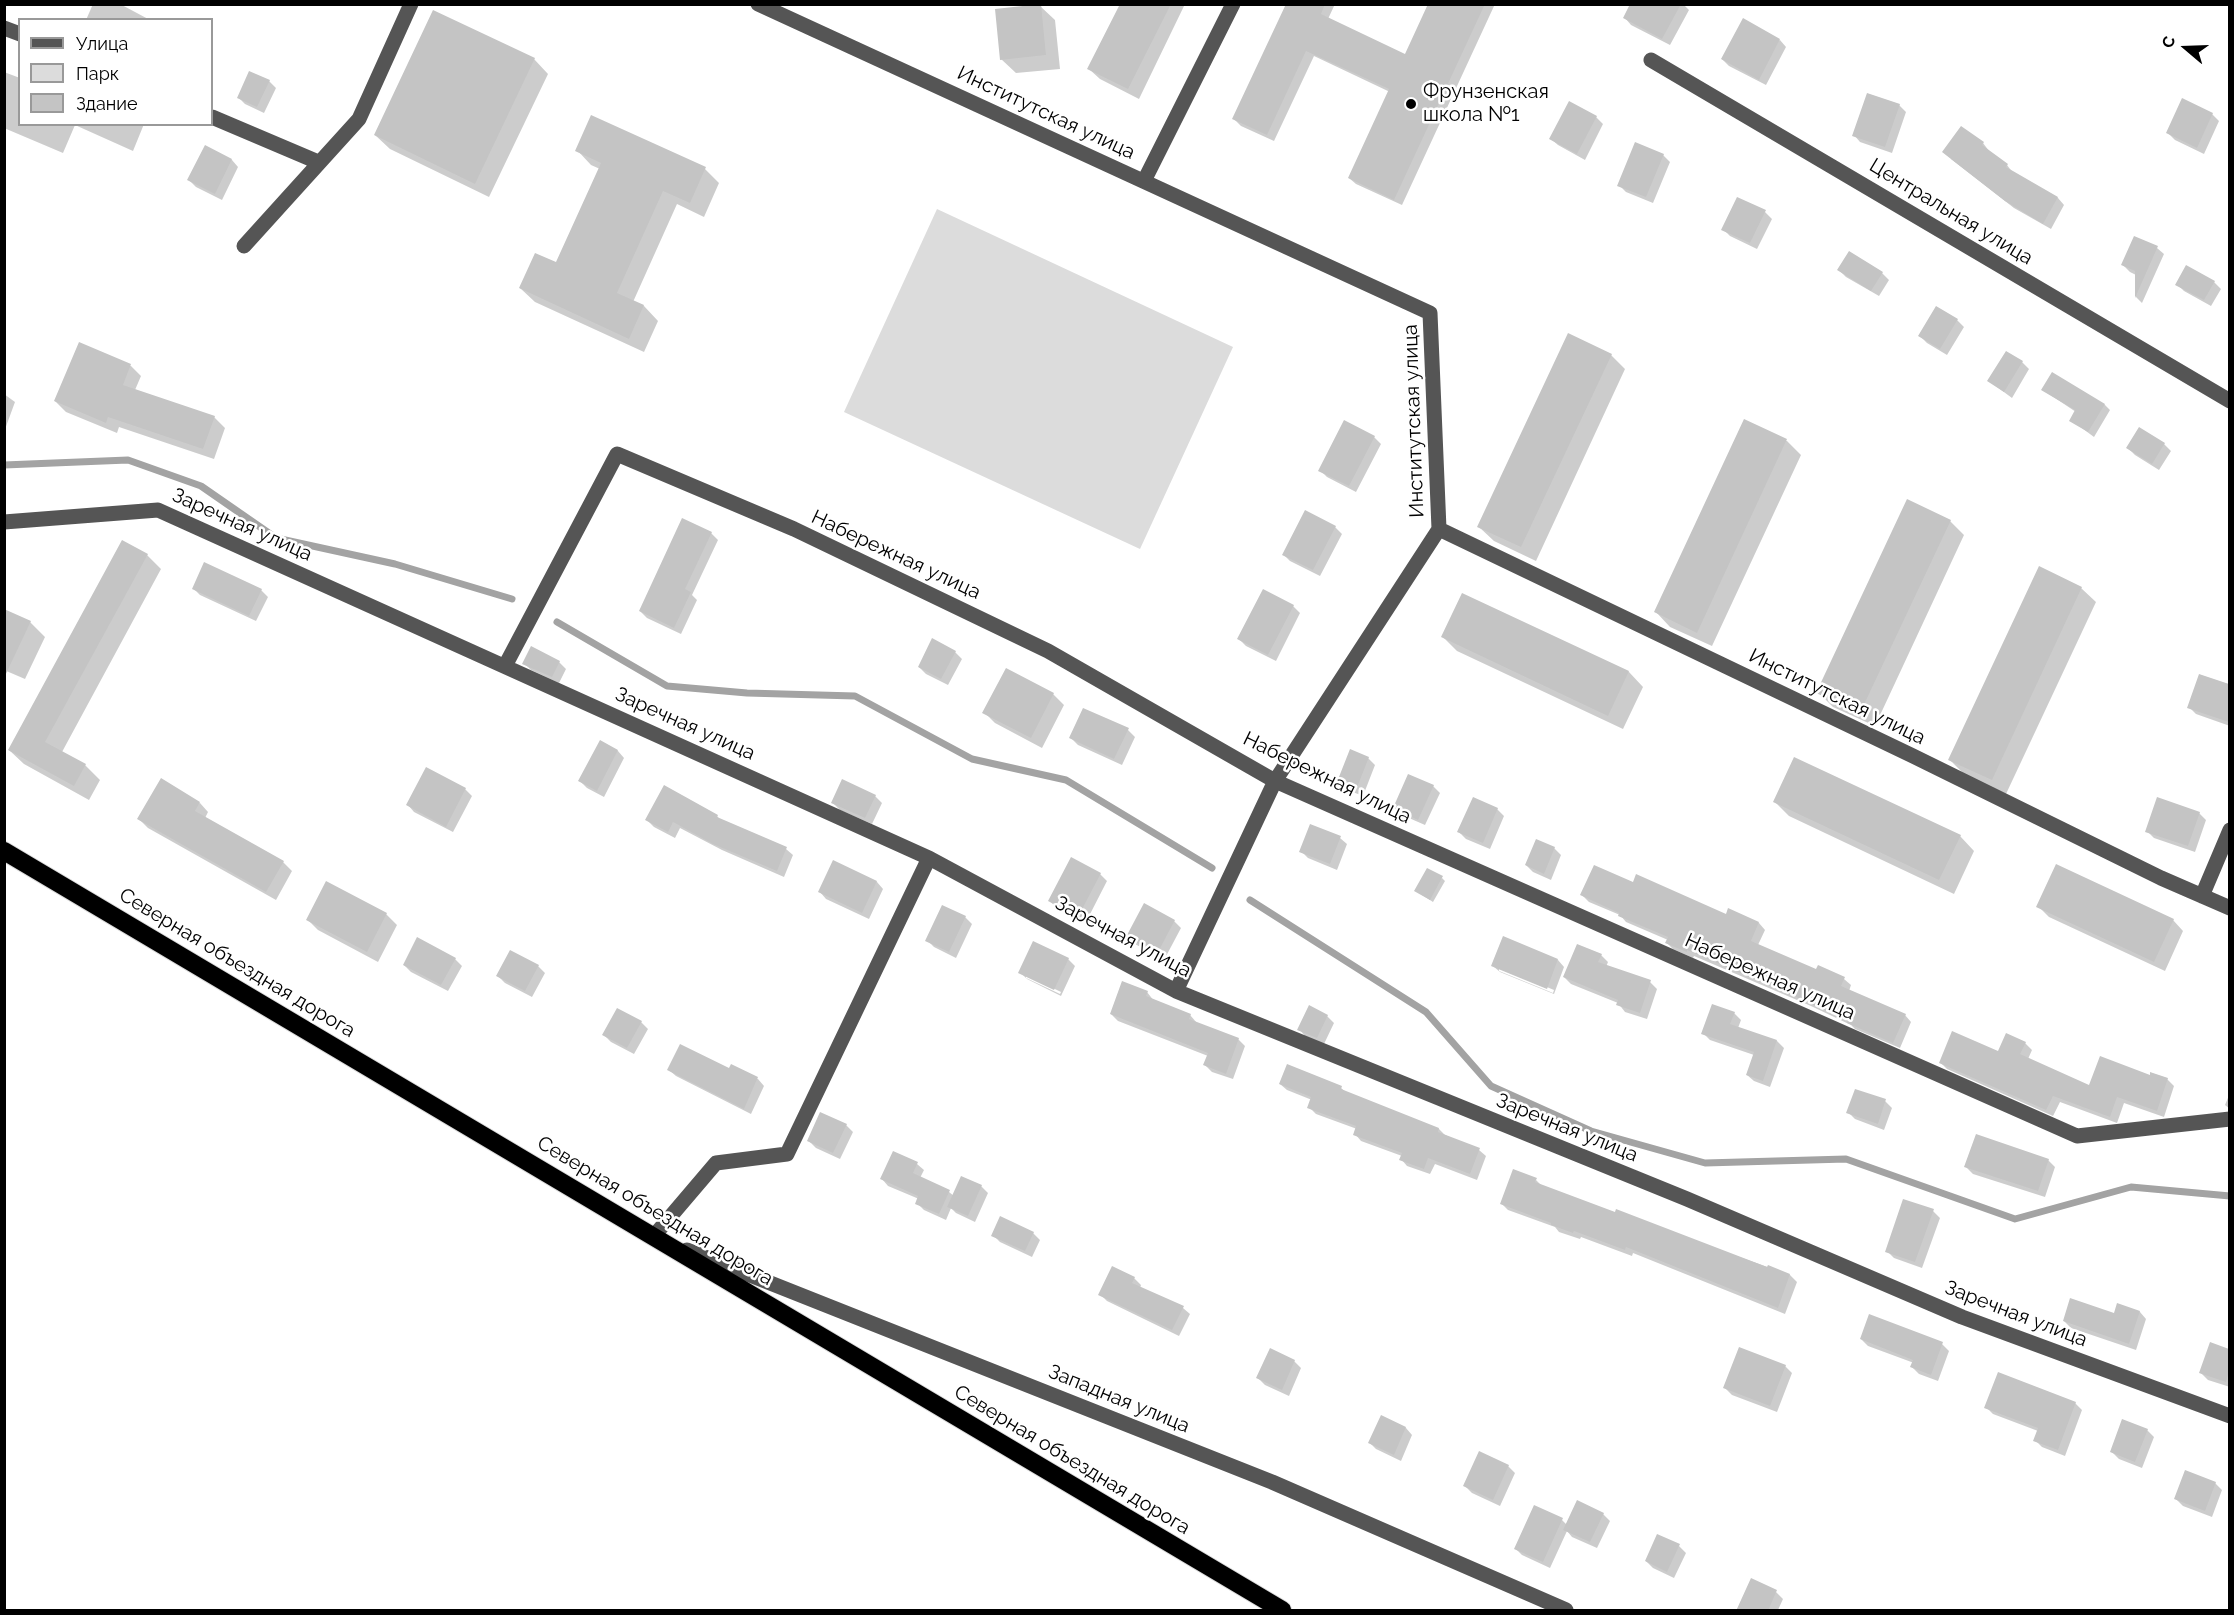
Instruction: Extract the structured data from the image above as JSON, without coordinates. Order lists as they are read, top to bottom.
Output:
{
  "streets": {
    "highway": ["Северная объездная дорога"],
    "street": [
      "Институтская улица",
      "Центральная улица",
      "Заречная улица",
      "Набережная улица",
      "Западная улица"
    ]
  },
  "crossings": [
    ["Заречная улица", "Набережная улица"],
    ["Северная объездная дорога", "Западная улица"]
  ],
  "places": ["Фрунзенская школа №1"],
  "legend": ["Улица", "Парк", "Здание"],
  "north": "left"
}
